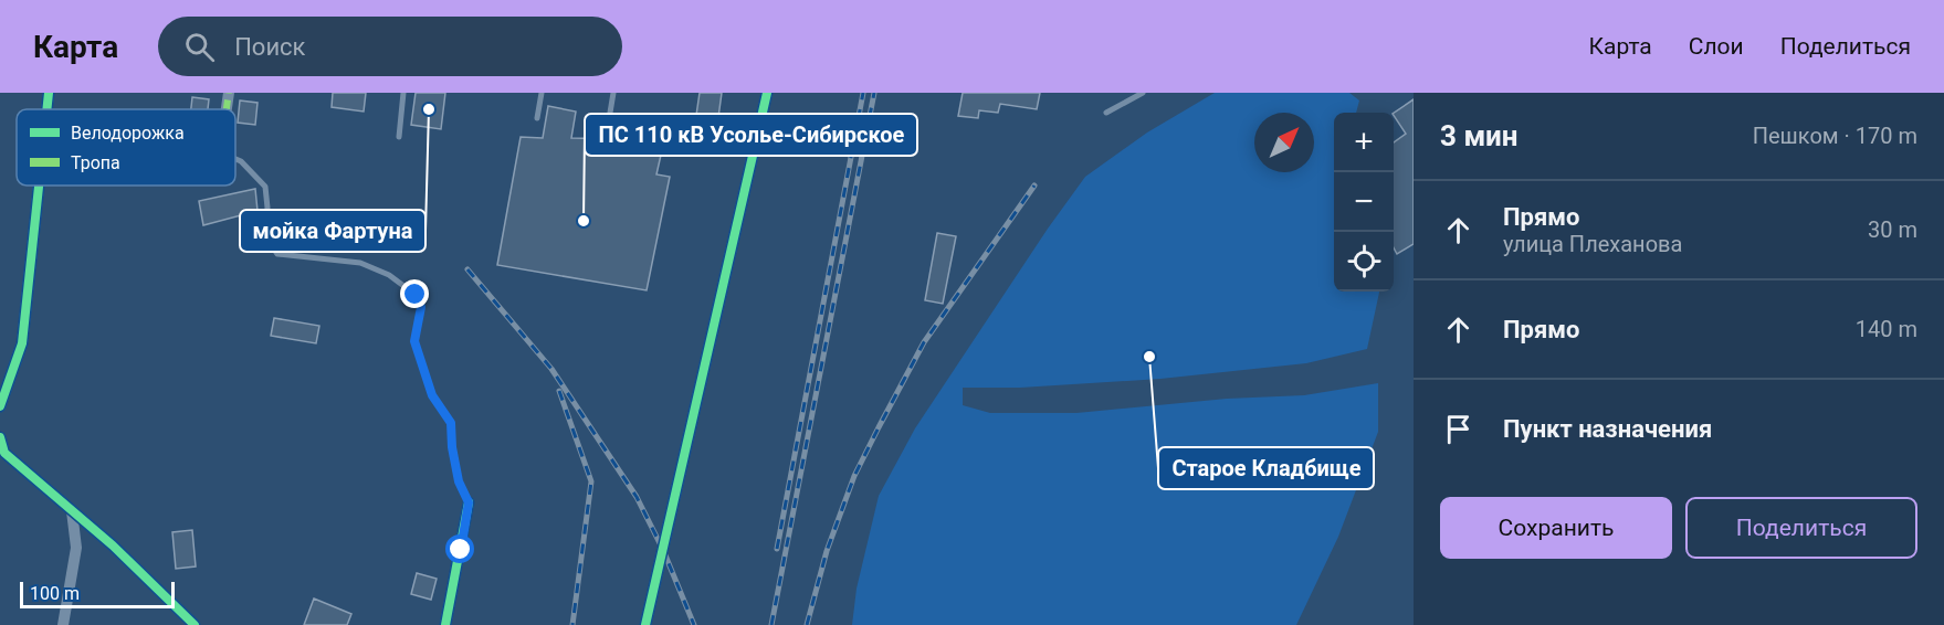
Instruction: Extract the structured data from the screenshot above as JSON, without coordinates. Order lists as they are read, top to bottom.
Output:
{
  "places": ["мойка Фартуна", "ПС 110 кВ Усолье-Сибирское", "Старое Кладбище"],
  "legend": ["Велодорожка", "Тропа"],
  "scale_bar": "100 m",
  "north": "top right",
  "page": {
    "header": "Карта",
    "search": "Поиск",
    "nav": ["Карта", "Слои", "Поделиться"],
    "heading": ["3 мин", "Пешком · 170 m"],
    "map_buttons": ["+", "−"],
    "list": [
      ["Прямо", "улица Плеханова", "30 m"],
      ["Прямо", "140 m"],
      "Пункт назначения"
    ],
    "buttons": ["Сохранить", "Поделиться"],
    "scale": "100 m"
  }
}
